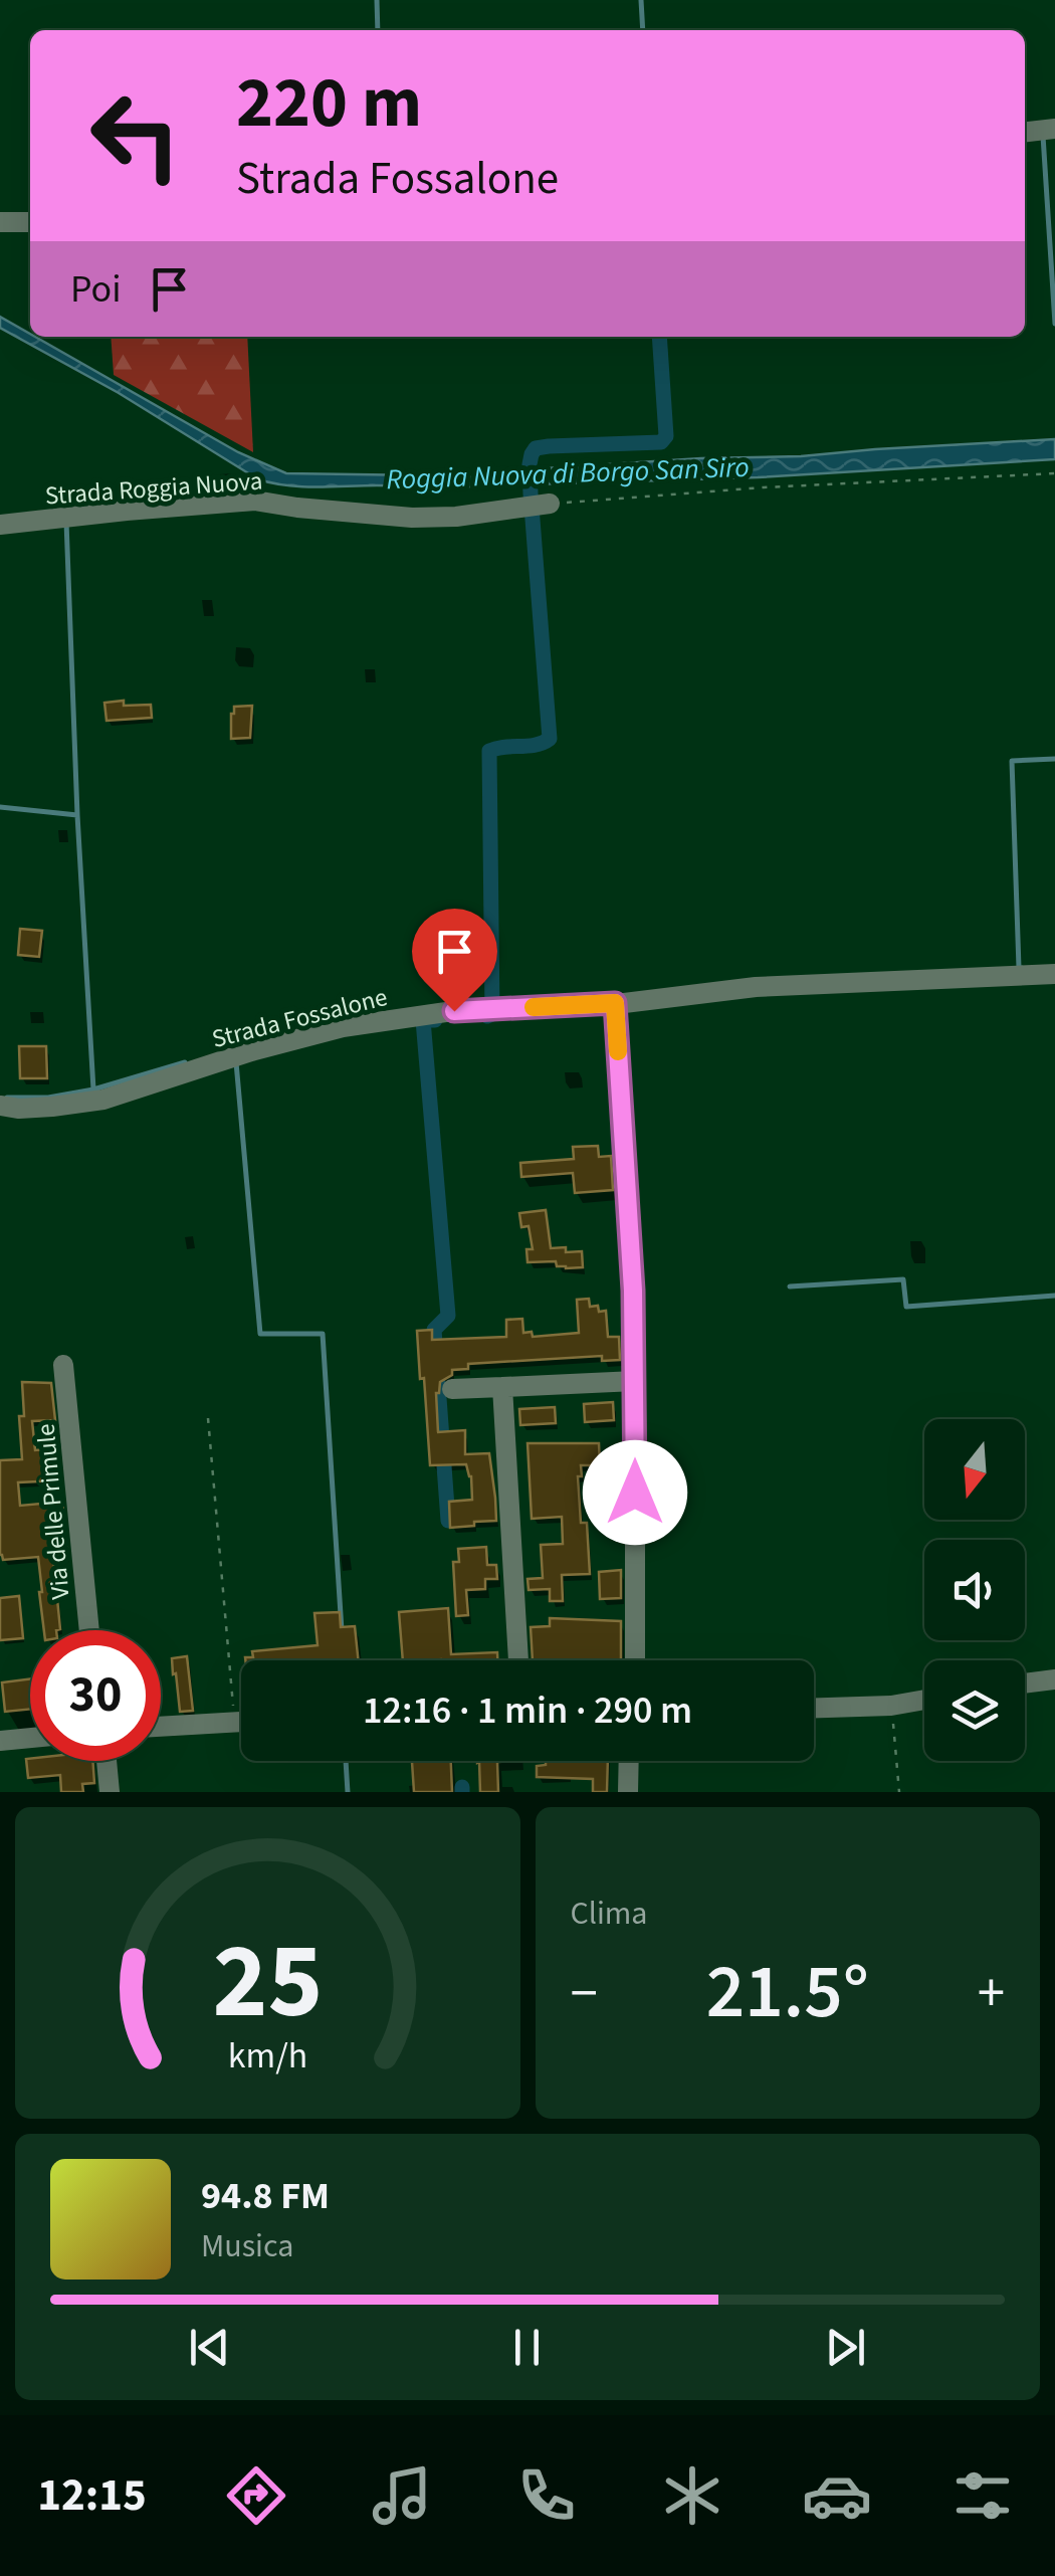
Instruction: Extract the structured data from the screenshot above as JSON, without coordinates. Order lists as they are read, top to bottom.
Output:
{
  "streets": {
    "street": ["Strada Roggia Nuova", "Strada Fossalone", "Via delle Primule"]
  },
  "water": ["Roggia Nuova di Borgo San Siro"],
  "north": "bottom",
  "page": {
    "turn": ["220 m", "Strada Fossalone"],
    "then": "Poi",
    "limit": "30",
    "trip": "12:16 · 1 min · 290 m",
    "tile": "Clima",
    "heat": ["−", "21.5°", "+"],
    "song": ["94.8 FM", "Musica"],
    "tabs": "12:15",
    "gauge": ["25", "km/h"]
  }
}
